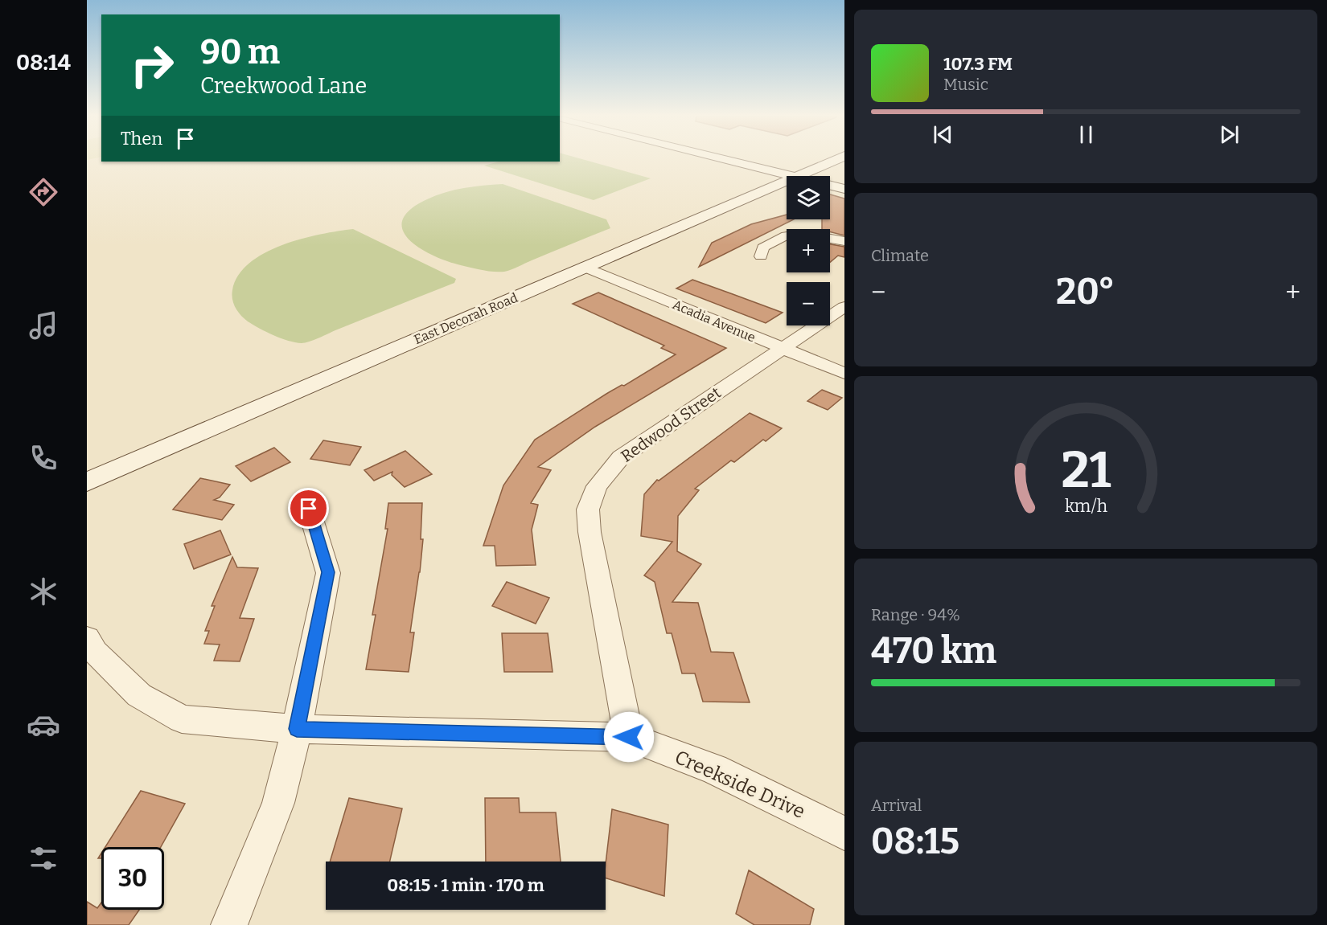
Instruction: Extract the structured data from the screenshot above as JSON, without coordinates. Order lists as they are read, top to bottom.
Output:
{
  "streets": {
    "street": [
      "East Decorah Road",
      "Acadia Avenue",
      "Redwood Street",
      "Creekside Drive"
    ]
  },
  "crossings": [
    ["East Decorah Road", "Acadia Avenue"],
    ["Acadia Avenue", "Redwood Street"],
    ["Redwood Street", "Creekside Drive"]
  ],
  "page": {
    "tabs": "08:14",
    "turn": ["90 m", "Creekwood Lane"],
    "song": ["107.3 FM", "Music"],
    "then": "Then",
    "map_buttons": ["+", "−"],
    "tile": [
      "Climate",
      ["Range · 94%", "470 km"],
      ["Arrival", "08:15"]
    ],
    "heat": ["−", "20°", "+"],
    "limit": "30",
    "trip": "08:15 · 1 min · 170 m",
    "gauge": ["21", "km/h"]
  }
}
